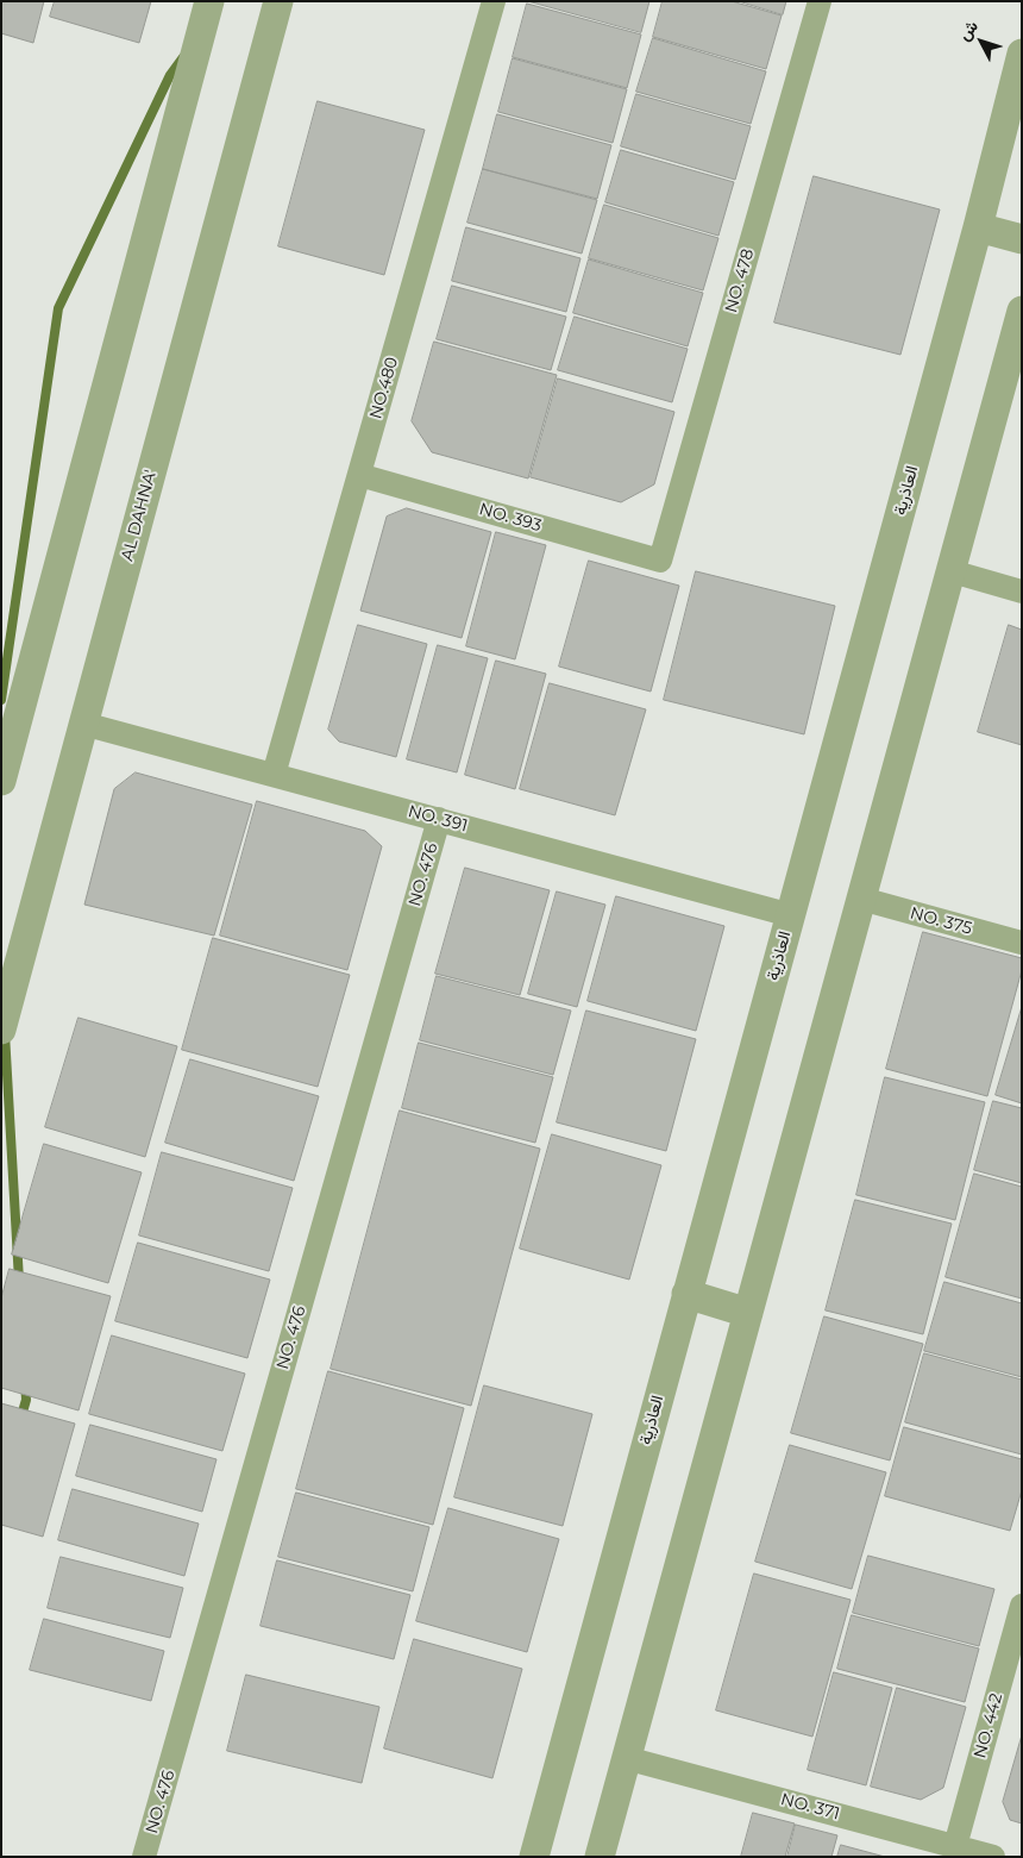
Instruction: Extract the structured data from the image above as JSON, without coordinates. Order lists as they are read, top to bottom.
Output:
{
  "streets": {
    "street": [
      "NO. 478",
      "NO.480",
      "العاذرية",
      "AL DAHNA'",
      "NO. 393",
      "NO. 391",
      "NO. 476",
      "NO. 375",
      "NO. 442",
      "NO. 371"
    ]
  },
  "crossings": [
    ["NO. 478", "NO. 393"],
    ["NO.480", "NO. 393"],
    ["NO.480", "NO. 391"],
    ["العاذرية", "NO. 391"],
    ["AL DAHNA'", "NO. 391"],
    ["NO. 391", "NO. 476"],
    ["NO. 442", "NO. 371"]
  ],
  "north": "top left"
}
